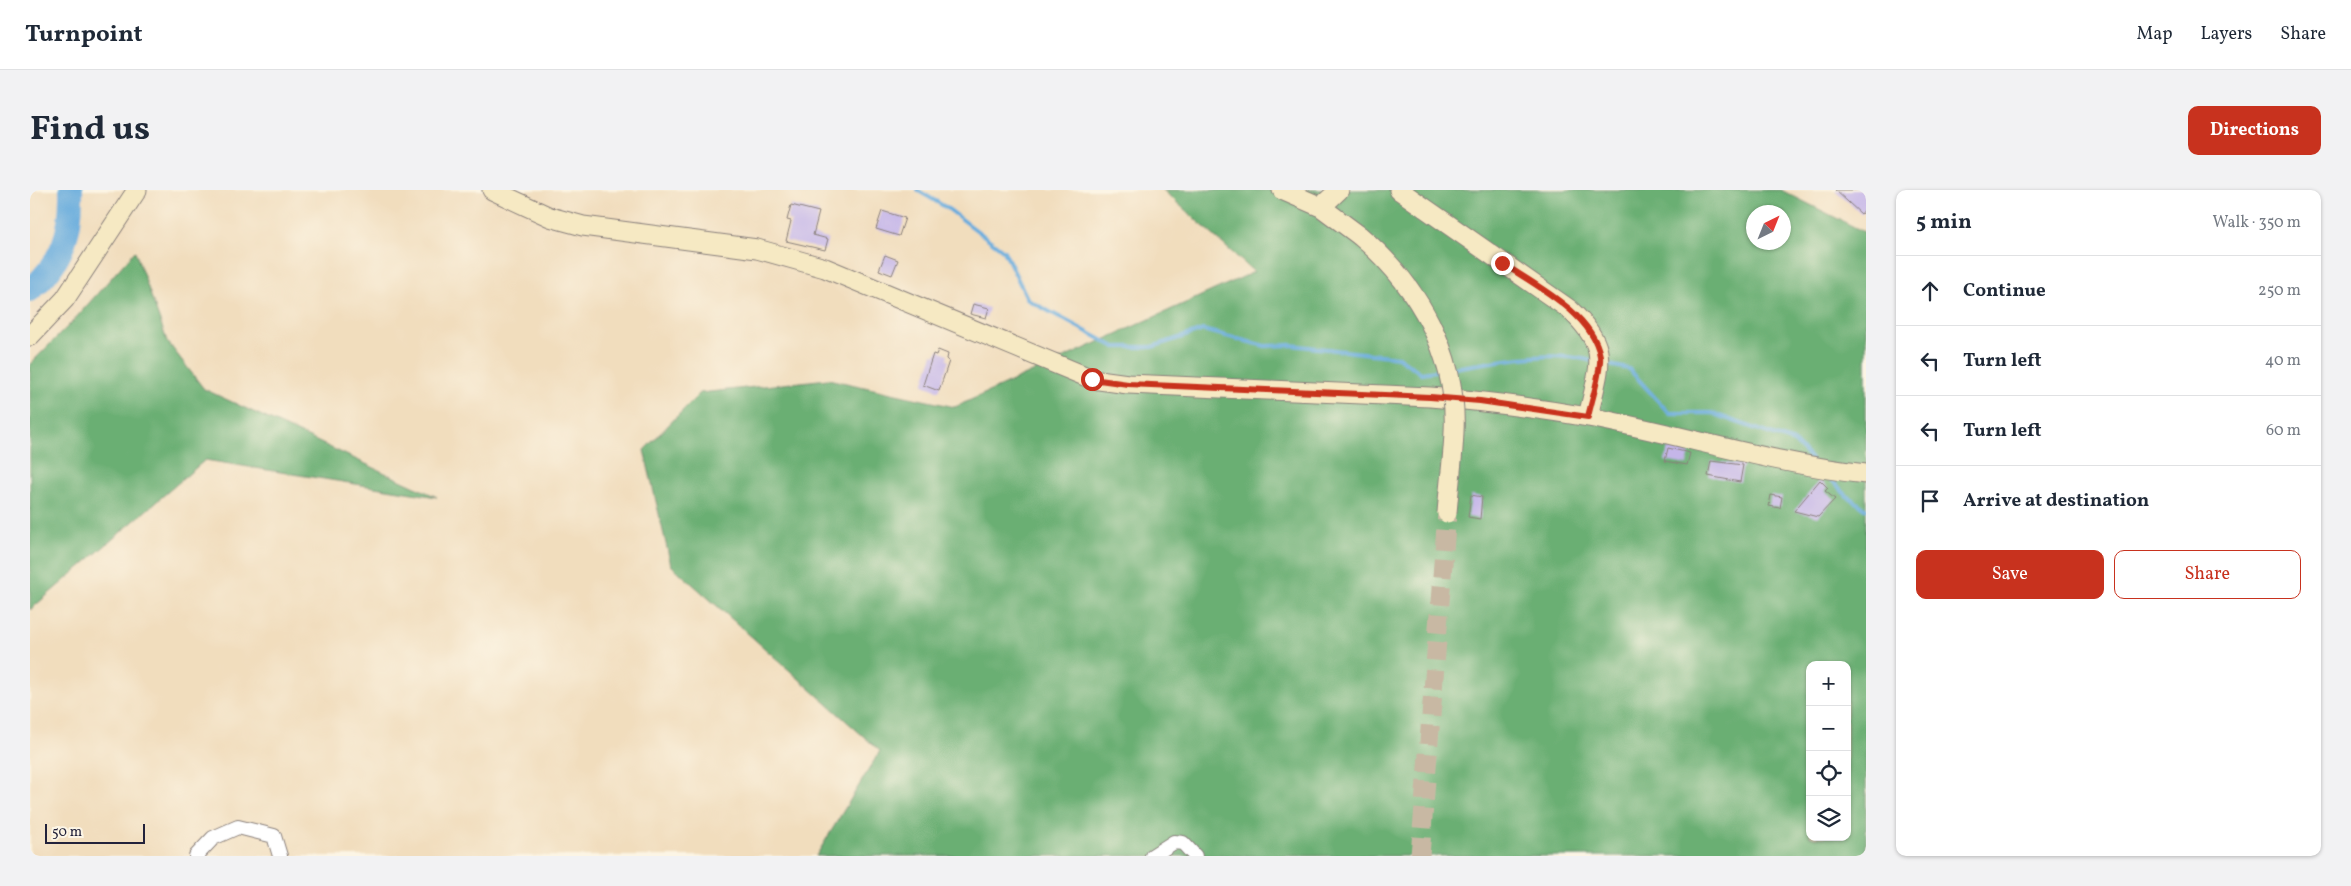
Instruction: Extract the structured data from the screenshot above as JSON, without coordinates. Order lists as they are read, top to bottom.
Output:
{
  "scale_bar": "50 m",
  "north": "top right",
  "page": {
    "header": "Turnpoint",
    "nav": ["Map", "Layers", "Share"],
    "title": "Find us",
    "buttons": [
      "Directions",
      ["Save", "Share"]
    ],
    "heading": ["5 min", "Walk · 350 m"],
    "list": [
      ["Continue", "250 m"],
      ["Turn left", "40 m"],
      ["Turn left", "60 m"],
      "Arrive at destination"
    ],
    "map_buttons": ["+", "−"],
    "scale": "50 m"
  }
}
